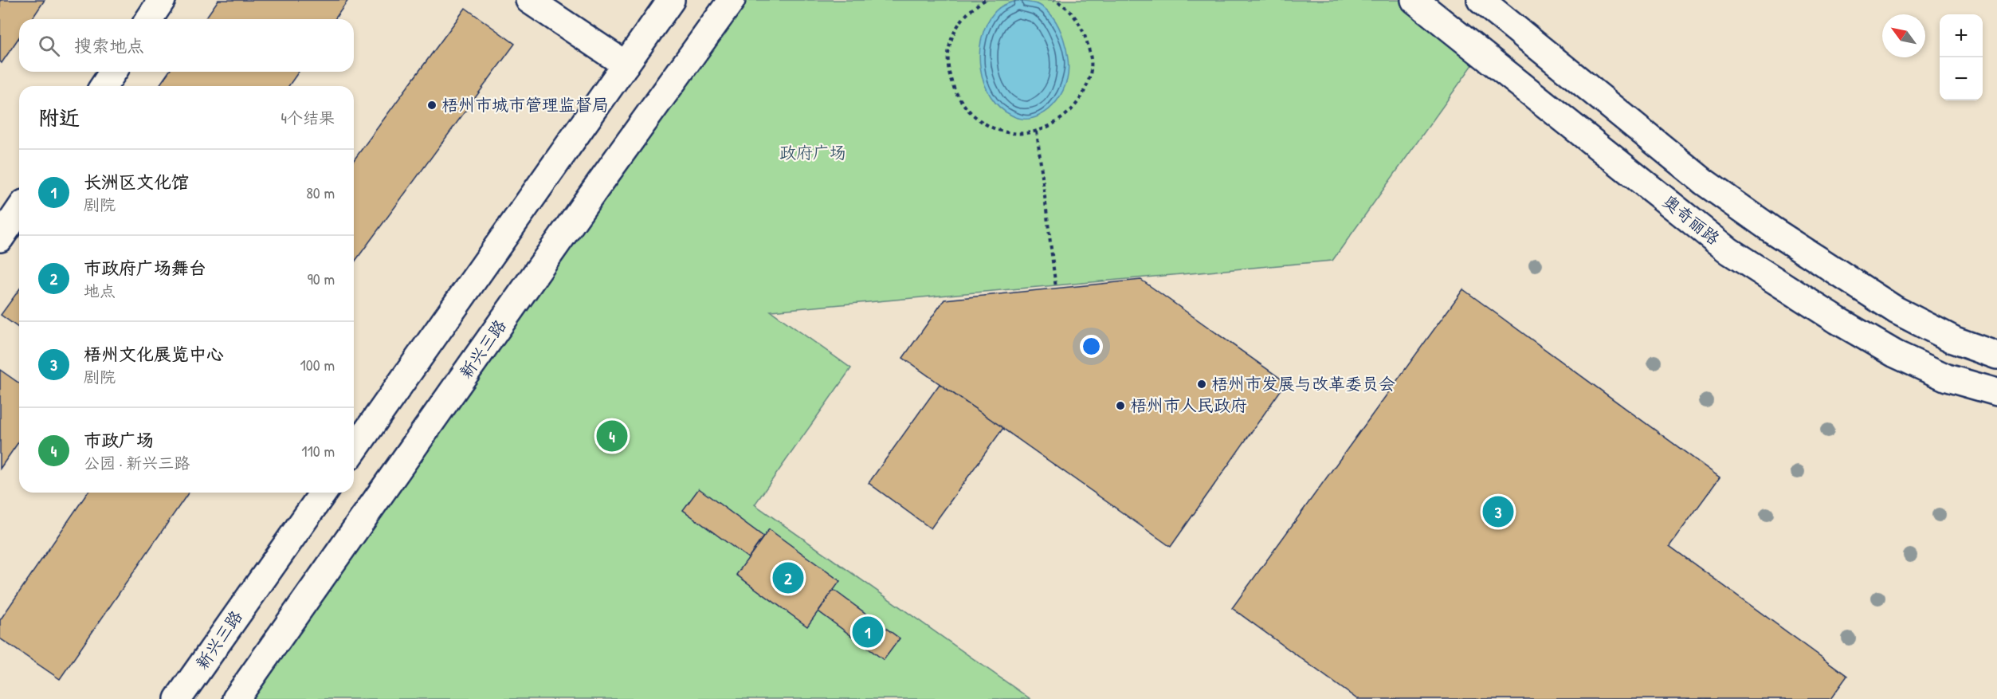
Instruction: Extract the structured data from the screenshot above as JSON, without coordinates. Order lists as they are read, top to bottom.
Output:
{
  "streets": {
    "main road": ["奥奇丽路", "新兴三路"]
  },
  "parks": ["政府广场"],
  "places": ["梧州市城市管理监督局", "梧州市发展与改革委员会", "梧州市人民政府"],
  "north": "top left",
  "page": {
    "map_buttons": ["+", "−"],
    "search": "搜索地点",
    "heading": ["附近", "4个结果"],
    "list": [
      {
        "mark": "1",
        "name": "长洲区文化馆",
        "note": "剧院",
        "value": "80 m"
      },
      {
        "mark": "2",
        "name": "市政府广场舞台",
        "note": "地点",
        "value": "90 m"
      },
      {
        "mark": "3",
        "name": "梧州文化展览中心",
        "note": "剧院",
        "value": "100 m"
      },
      {
        "mark": "4",
        "name": "市政广场",
        "note": "公园 · 新兴三路",
        "value": "110 m"
      }
    ],
    "pins": [
      "4",
      "3",
      "2",
      "1"
    ]
  }
}
